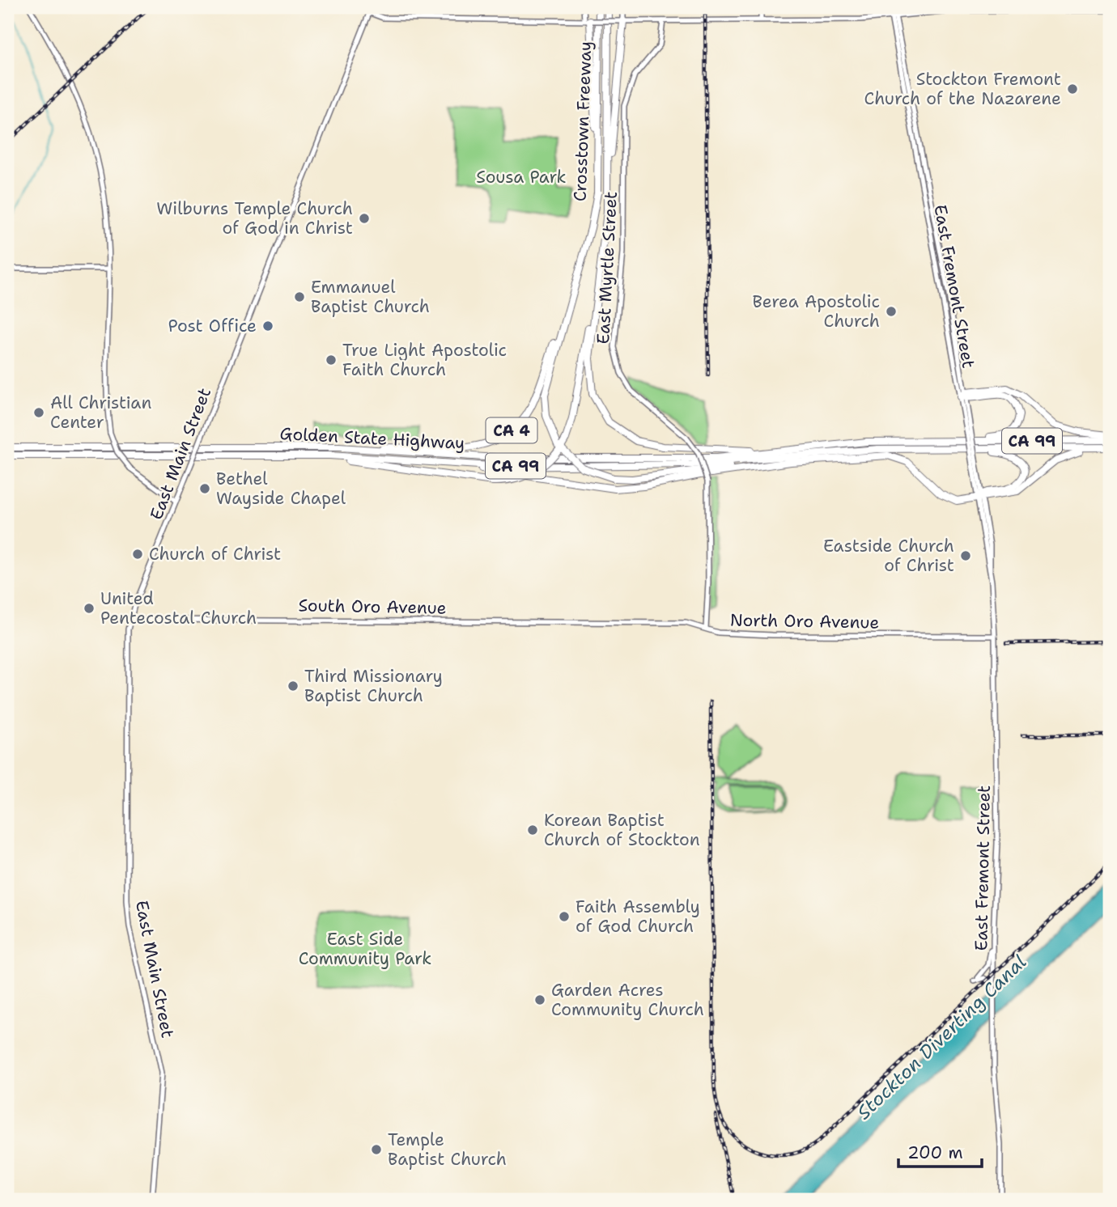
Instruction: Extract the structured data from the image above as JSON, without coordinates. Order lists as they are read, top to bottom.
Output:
{
  "streets": {
    "highway": [
      "Crosstown Freeway",
      "CA 4",
      "Golden State Highway",
      "CA 99"
    ],
    "street": [
      "East Myrtle Street",
      "East Fremont Street",
      "East Main Street",
      "South Oro Avenue",
      "North Oro Avenue"
    ]
  },
  "crossings": [
    ["Crosstown Freeway", "CA 4"],
    ["East Myrtle Street", "North Oro Avenue"],
    ["East Fremont Street", "North Oro Avenue"],
    ["CA 4", "Golden State Highway"],
    ["East Main Street", "South Oro Avenue"],
    ["South Oro Avenue", "North Oro Avenue"]
  ],
  "water": ["Stockton Diverting Canal"],
  "parks": ["Sousa Park", "East Side Community Park"],
  "places": [
    "Stockton Fremont Church of the Nazarene",
    "Wilburns Temple Church of God in Christ",
    "Emmanuel Baptist Church",
    "Berea Apostolic Church",
    "Post Office",
    "True Light Apostolic Faith Church",
    "All Christian Center",
    "Bethel Wayside Chapel",
    "Church of Christ",
    "Eastside Church of Christ",
    "United Pentecostal Church",
    "Third Missionary Baptist Church",
    "Korean Baptist Church of Stockton",
    "Faith Assembly of God Church",
    "Garden Acres Community Church",
    "Temple Baptist Church"
  ],
  "scale_bar": "200 m"
}
